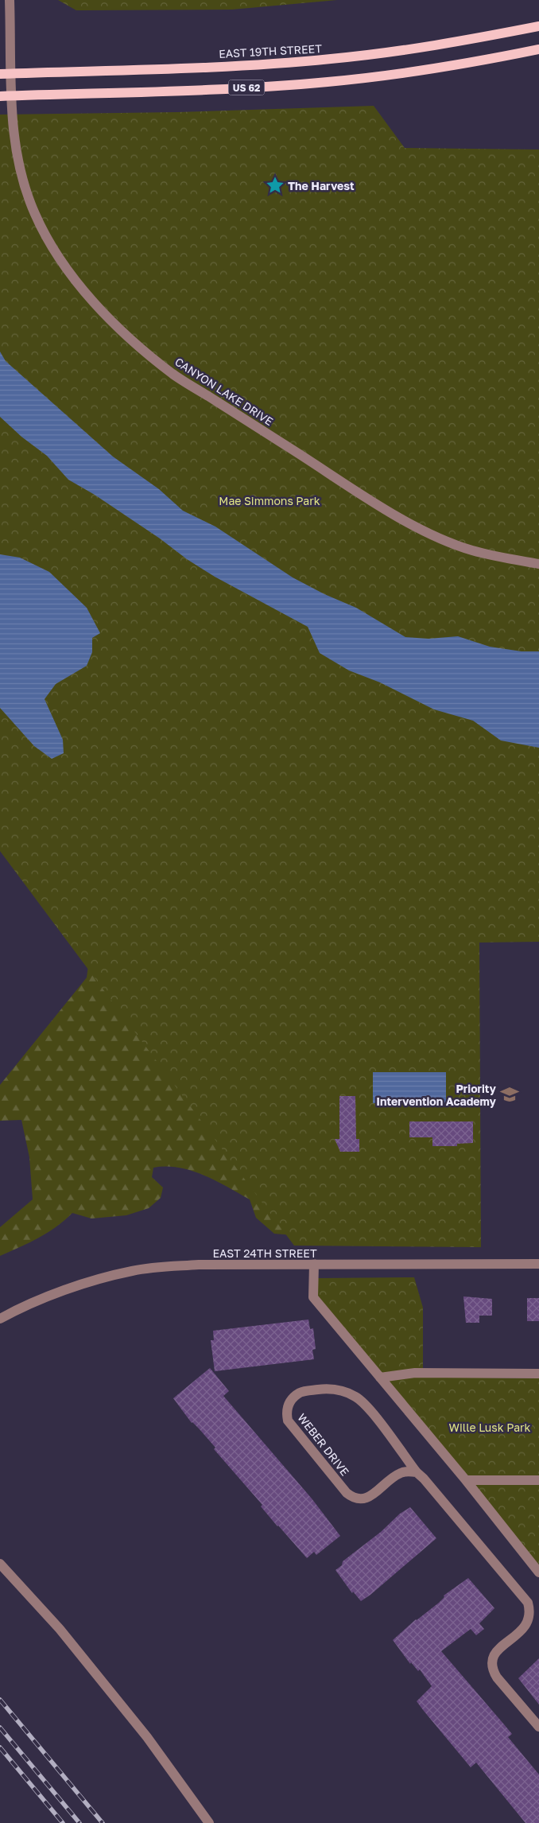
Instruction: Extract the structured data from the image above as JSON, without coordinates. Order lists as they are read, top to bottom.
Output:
{
  "streets": {
    "main road": ["EAST 19TH STREET", "US 62"],
    "street": ["CANYON LAKE DRIVE", "EAST 24TH STREET", "WEBER DRIVE"]
  },
  "crossings": [
    ["EAST 19TH STREET", "CANYON LAKE DRIVE"],
    ["US 62", "CANYON LAKE DRIVE"]
  ],
  "parks": ["Mae Simmons Park", "Wille Lusk Park"],
  "places": {
    "place": ["The Harvest"],
    "school or university": ["Priority Intervention Academy"]
  }
}
